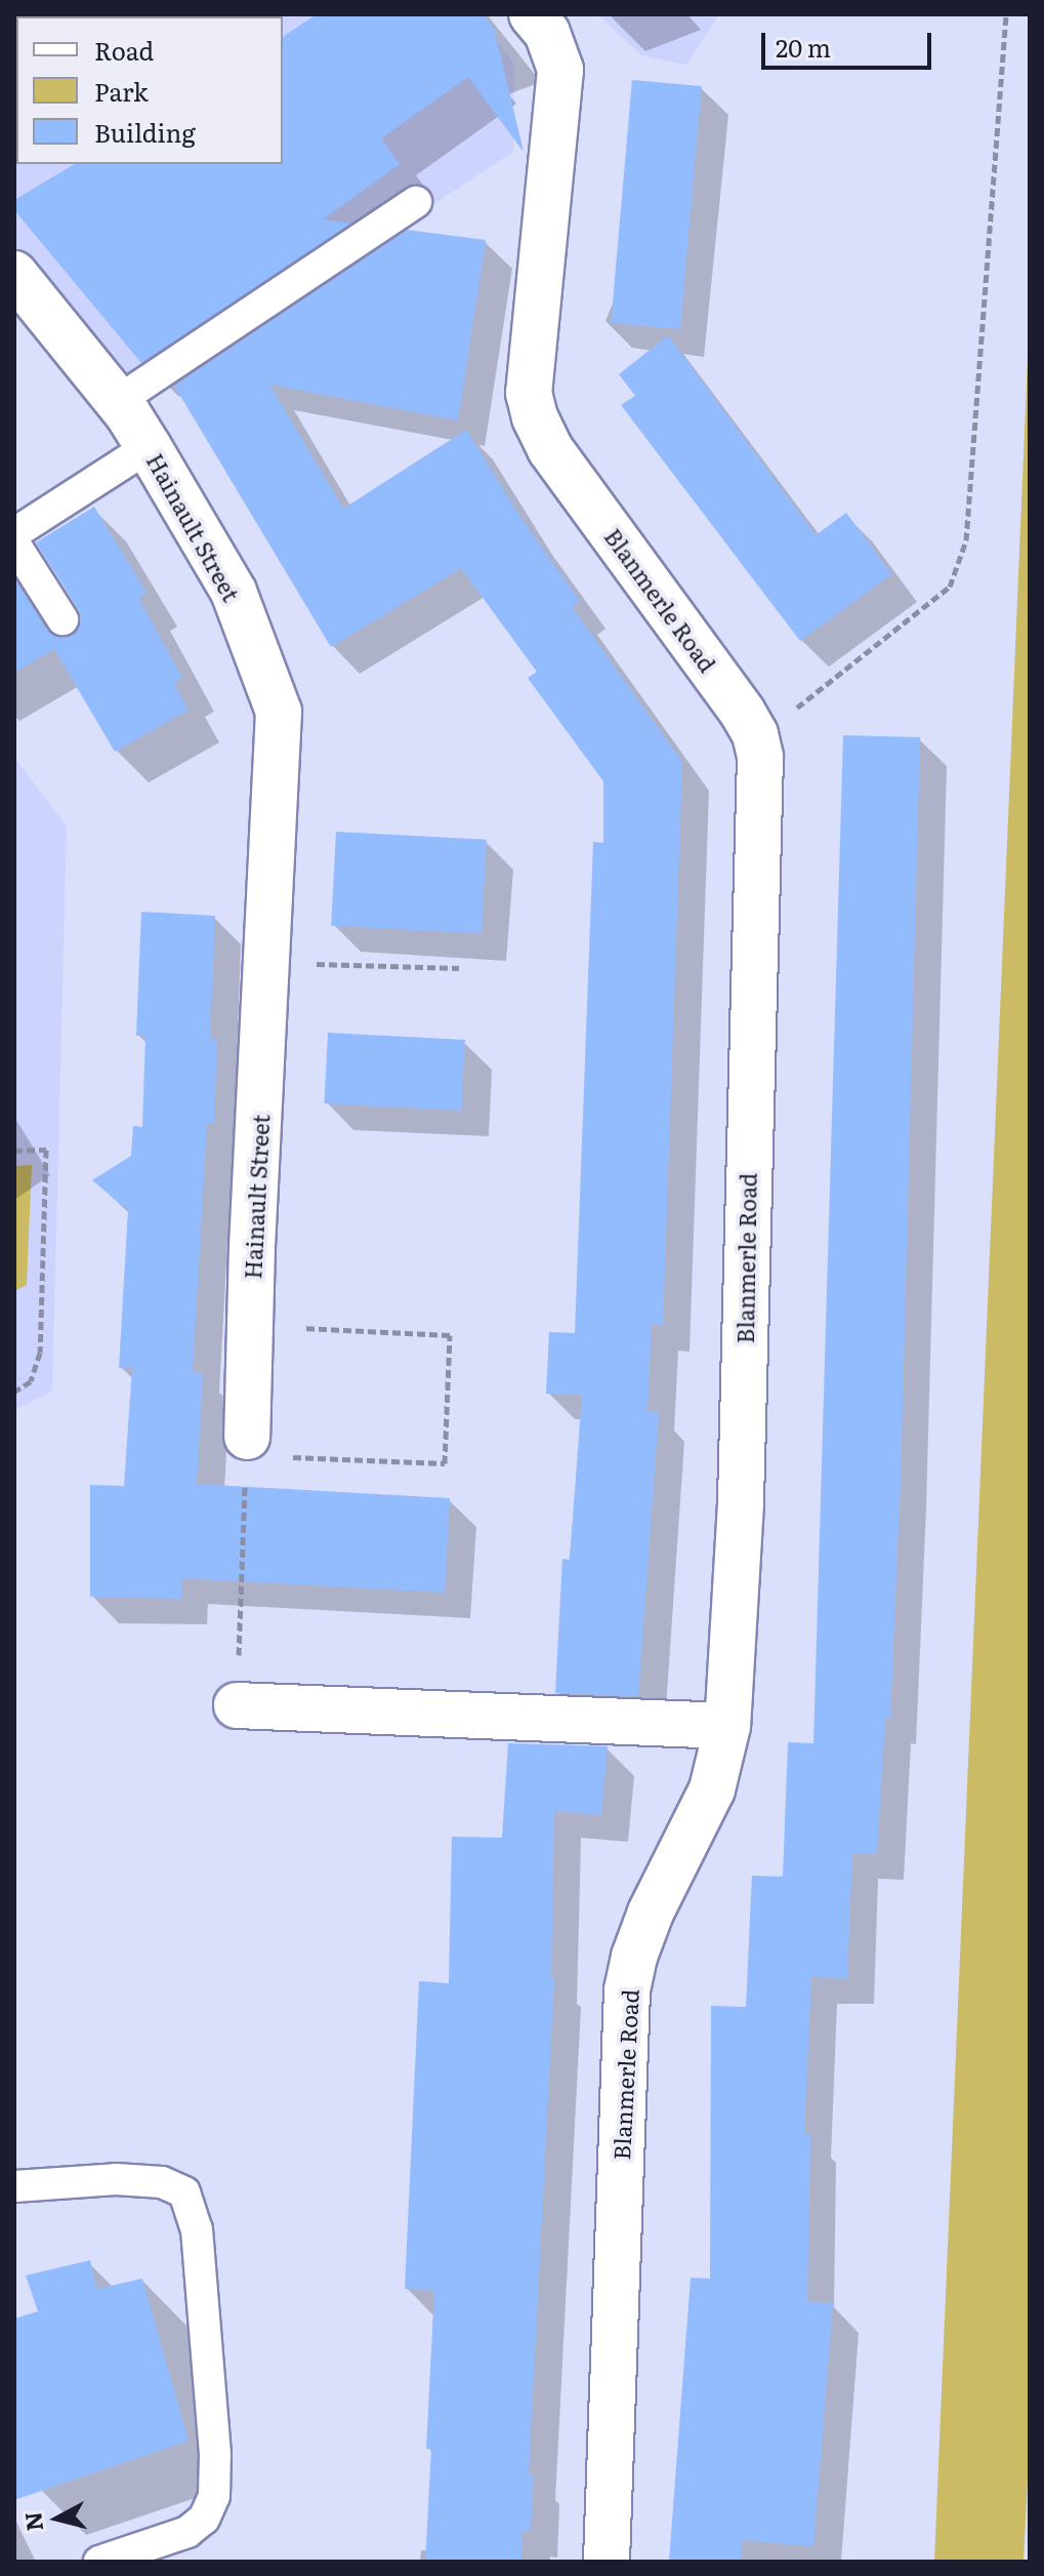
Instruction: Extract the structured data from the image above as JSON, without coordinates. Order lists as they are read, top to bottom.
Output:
{
  "streets": {
    "street": ["Hainault Street", "Blanmerle Road"]
  },
  "legend": ["Road", "Park", "Building"],
  "scale_bar": "20 m",
  "north": "left"
}
